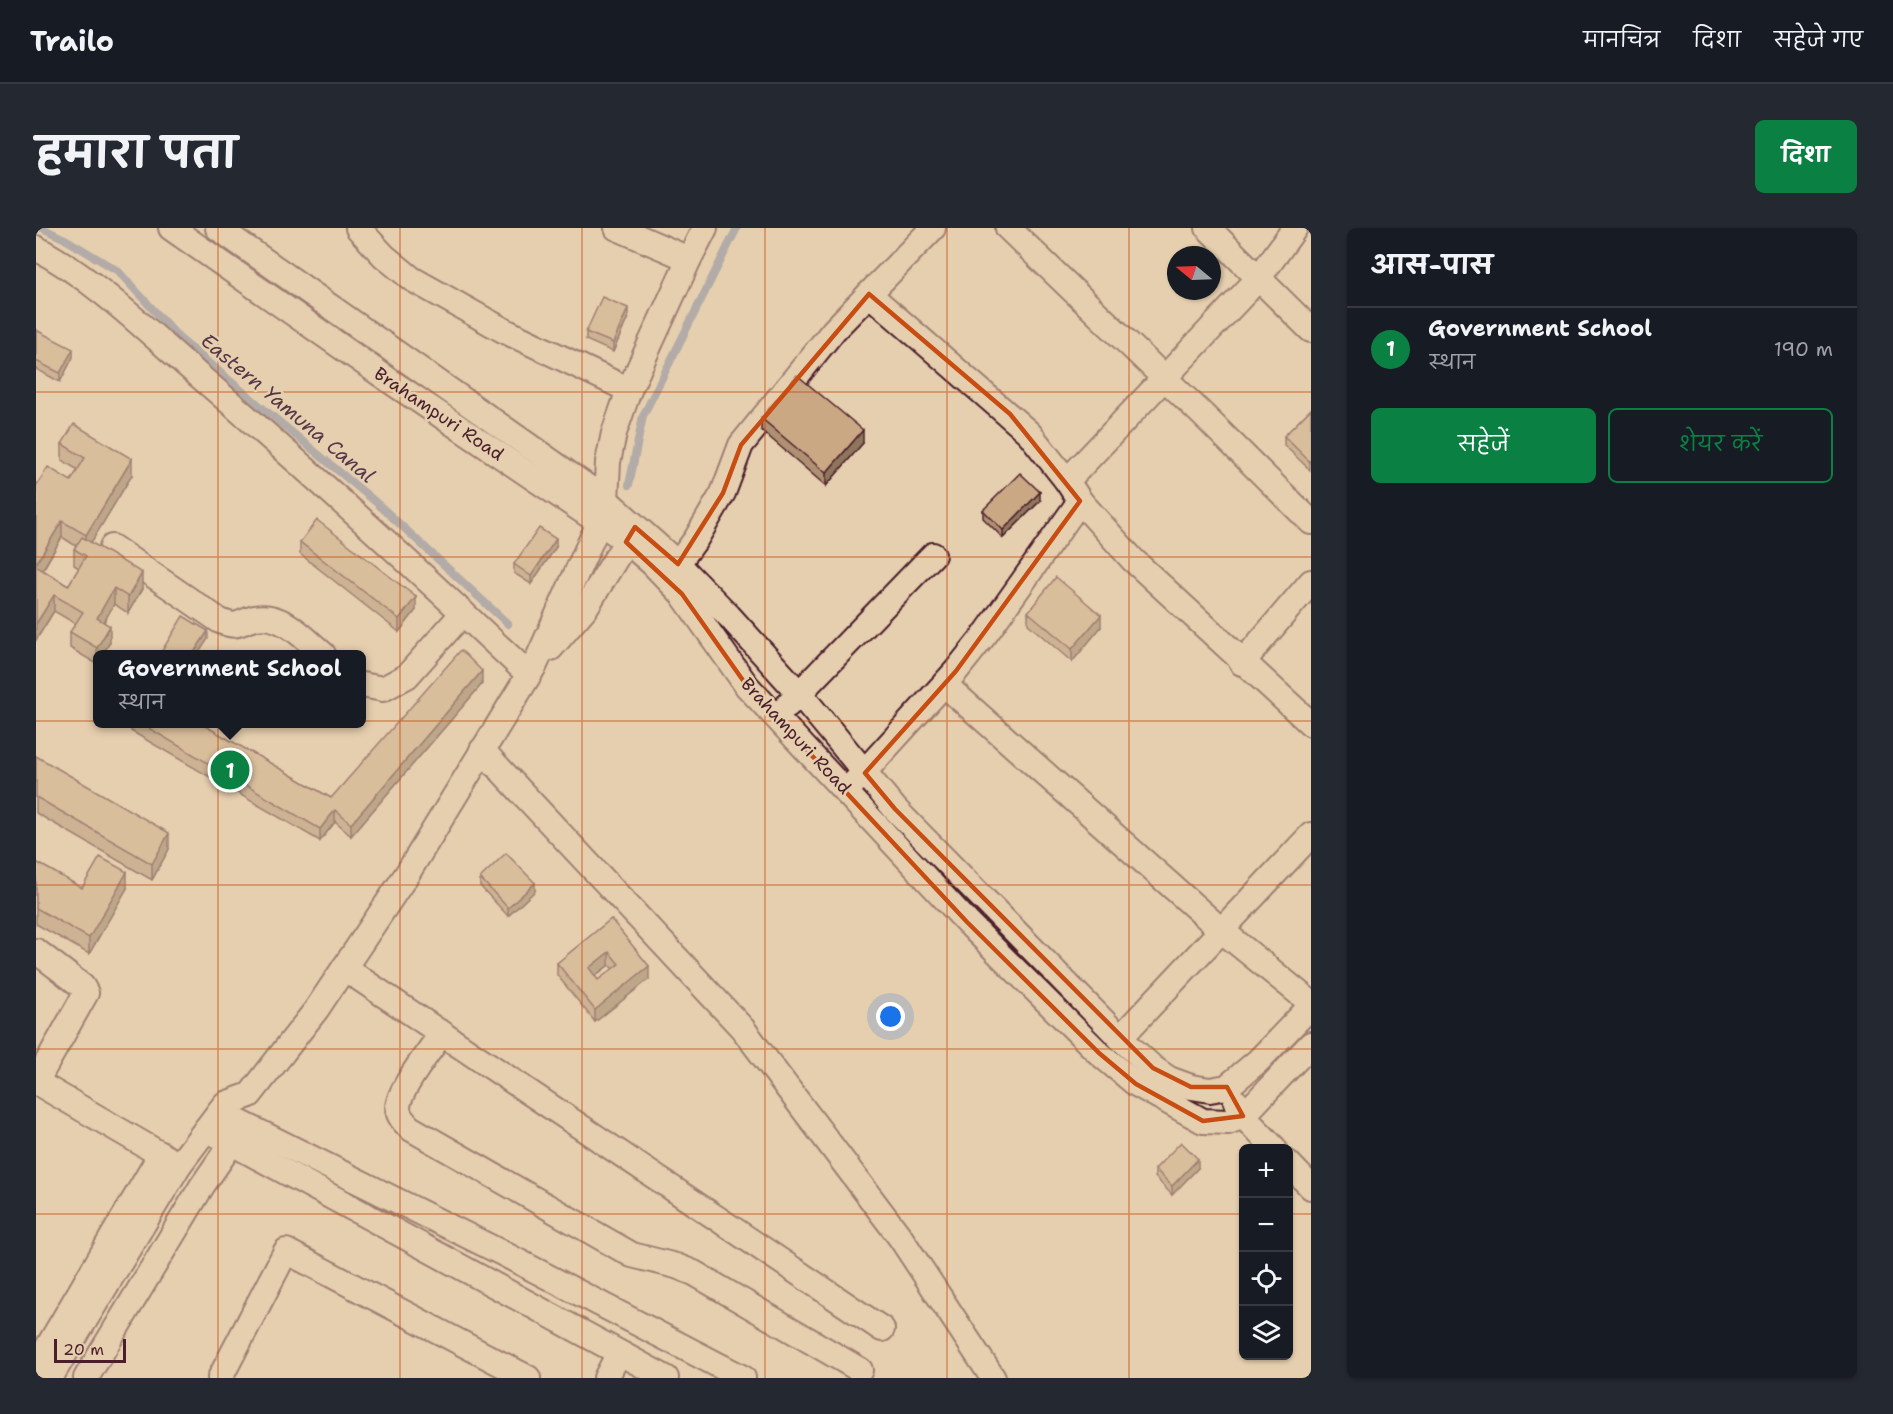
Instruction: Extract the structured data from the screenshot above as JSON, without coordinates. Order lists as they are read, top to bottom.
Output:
{
  "streets": {
    "street": ["Brahampuri Road"]
  },
  "water": ["Eastern Yamuna Canal"],
  "scale_bar": "20 m",
  "north": "left",
  "page": {
    "header": "Trailo",
    "nav": ["मानचित्र", "दिशा", "सहेजे गए"],
    "title": "हमारा पता",
    "buttons": [
      "दिशा",
      ["सहेजें", "शेयर करें"]
    ],
    "heading": "आस-पास",
    "list": [
      {
        "mark": "1",
        "name": "Government School",
        "note": "स्थान",
        "value": "190 m"
      }
    ],
    "popup": ["Government School", "स्थान"],
    "pins": "1",
    "map_buttons": ["+", "−"],
    "scale": "20 m"
  }
}
